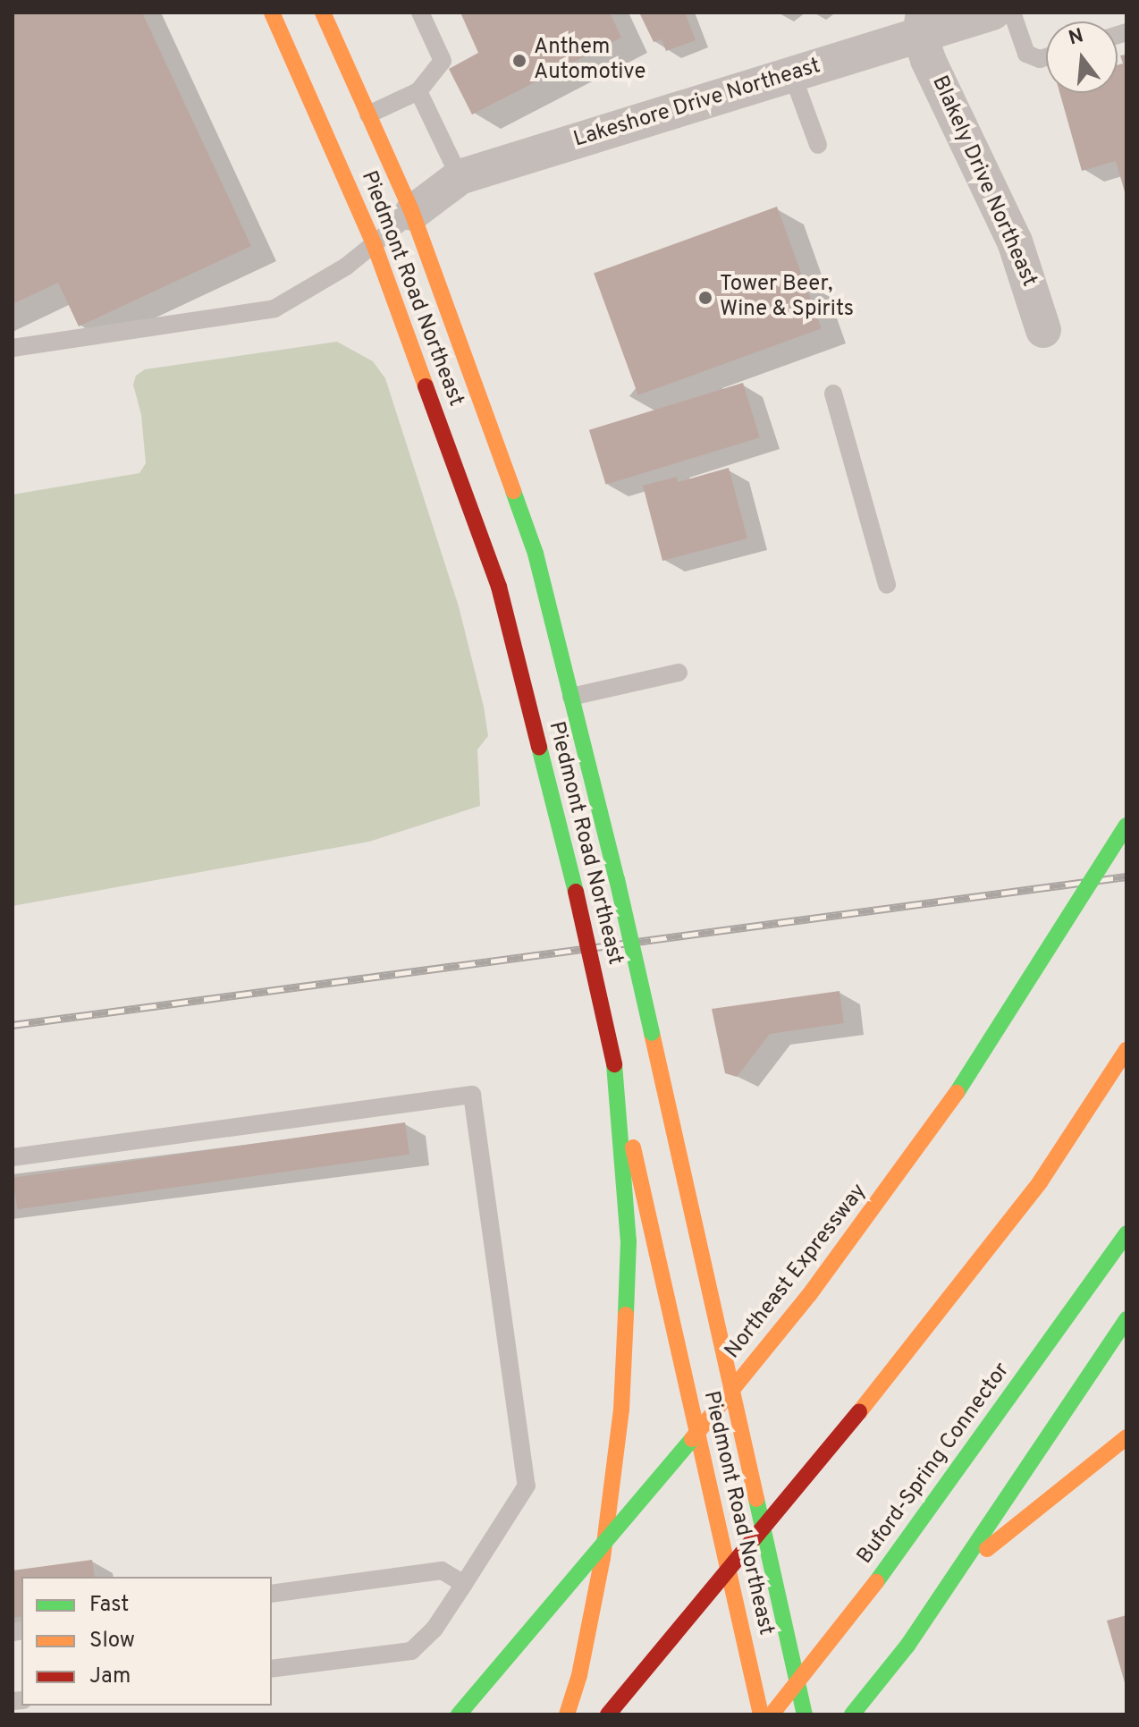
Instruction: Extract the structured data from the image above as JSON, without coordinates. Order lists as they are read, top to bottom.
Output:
{
  "streets": {
    "main road": ["Piedmont Road Northeast", "Northeast Expressway", "Buford-Spring Connector"],
    "street": ["Lakeshore Drive Northeast", "Blakely Drive Northeast"]
  },
  "crossings": [
    ["Lakeshore Drive Northeast", "Blakely Drive Northeast"],
    ["Lakeshore Drive Northeast", "Piedmont Road Northeast"]
  ],
  "places": ["Anthem Automotive", "Tower Beer, Wine & Spirits"],
  "legend": ["Fast", "Slow", "Jam"],
  "north": "top"
}
